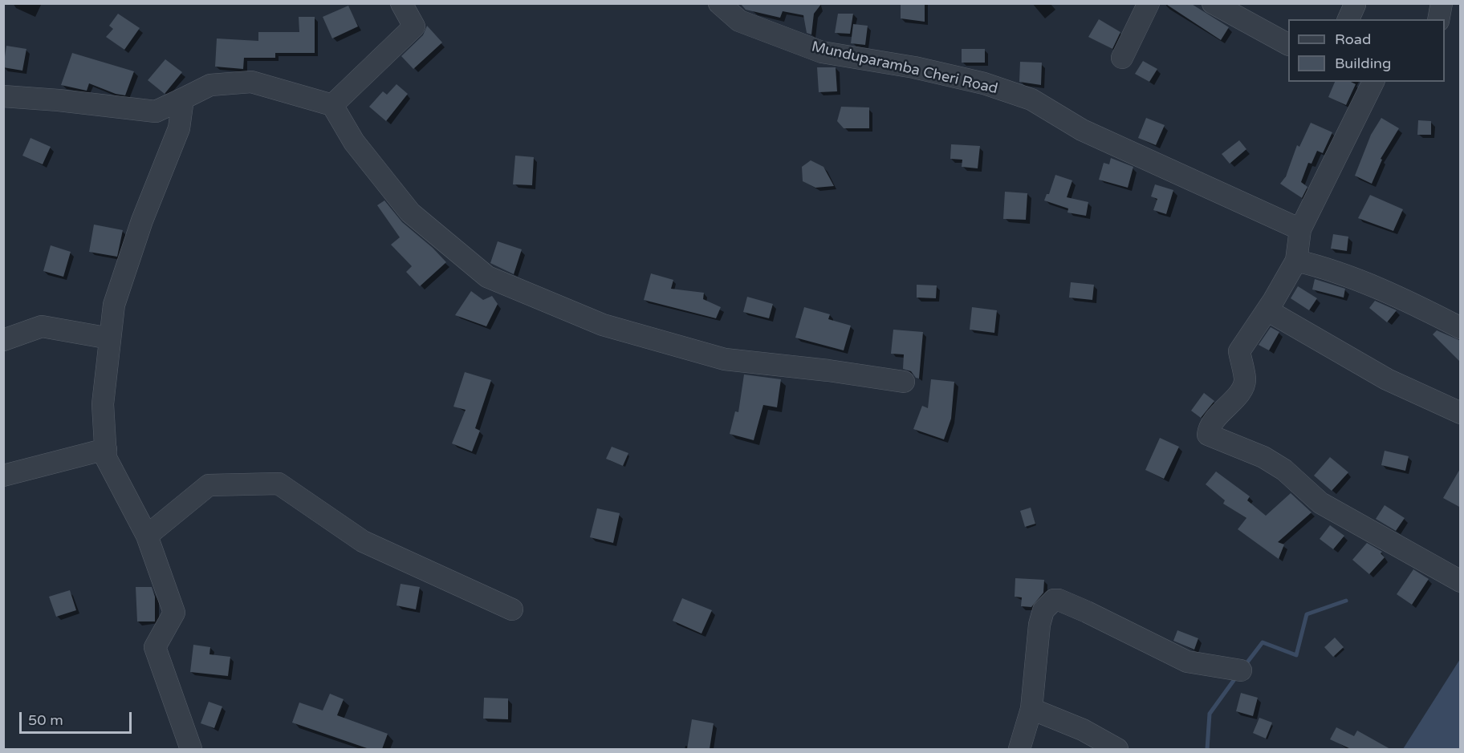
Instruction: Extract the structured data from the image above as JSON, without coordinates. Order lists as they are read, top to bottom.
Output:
{
  "streets": {
    "street": ["Munduparamba Cheri Road"]
  },
  "legend": ["Road", "Building"],
  "scale_bar": "50 m"
}
